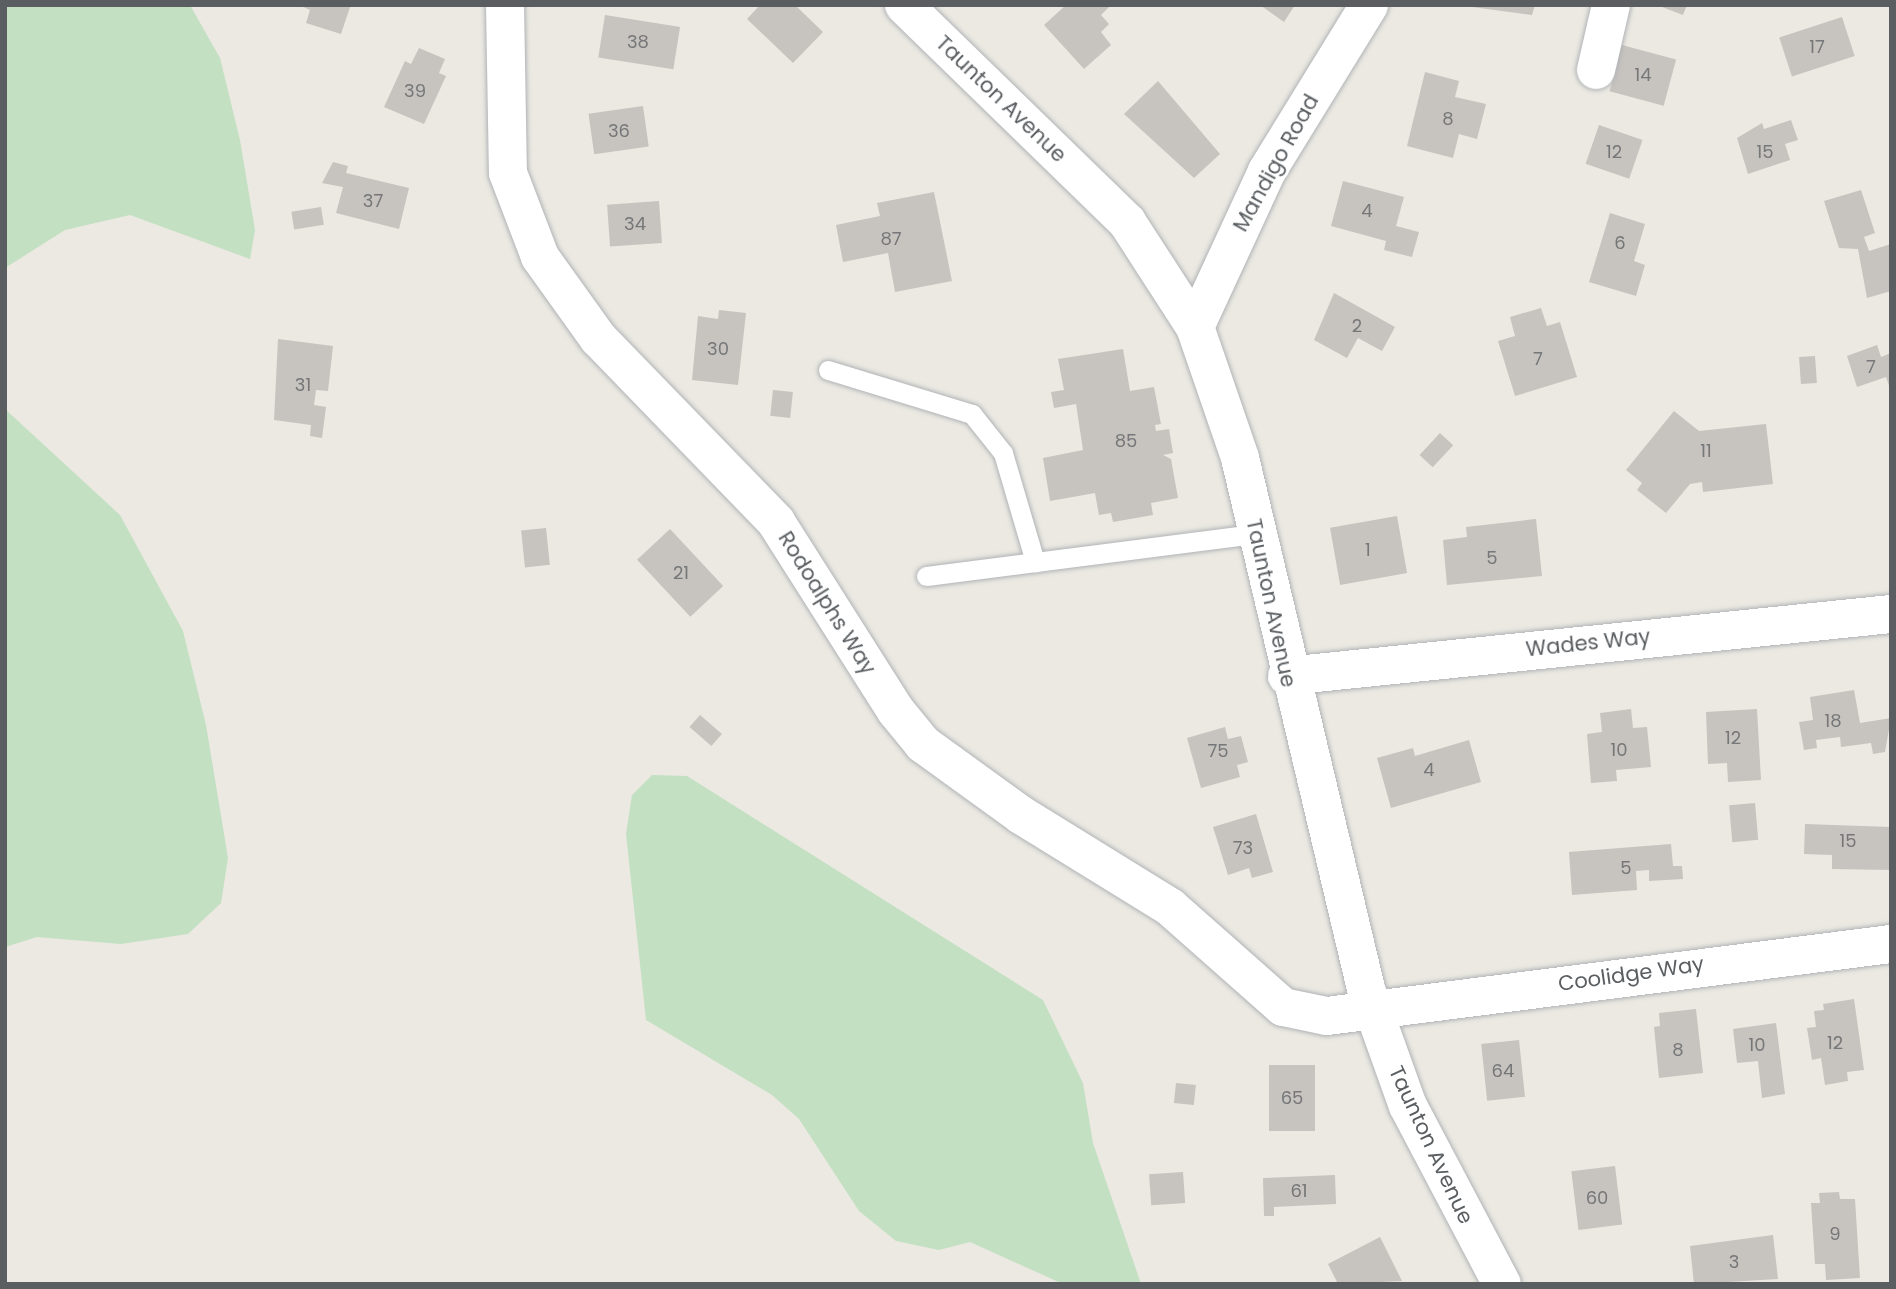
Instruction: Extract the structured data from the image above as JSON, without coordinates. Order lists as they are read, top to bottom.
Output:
{
  "streets": {
    "street": [
      "Taunton Avenue",
      "Mandigo Road",
      "Rodoalphs Way",
      "Wades Way",
      "Coolidge Way"
    ]
  },
  "crossings": [
    ["Taunton Avenue", "Mandigo Road"],
    ["Taunton Avenue", "Rodoalphs Way"],
    ["Taunton Avenue", "Wades Way"],
    ["Taunton Avenue", "Coolidge Way"],
    ["Rodoalphs Way", "Coolidge Way"]
  ],
  "house_numbers": [
    "38",
    "17",
    "14",
    "39",
    "8",
    "36",
    "12",
    "15",
    "37",
    "4",
    "34",
    "87",
    "6",
    "2",
    "30",
    "7",
    "7",
    "31",
    "85",
    "11",
    "1",
    "5",
    "21",
    "18",
    "12",
    "10",
    "75",
    "4",
    "15",
    "73",
    "5",
    "12",
    "10",
    "8",
    "64",
    "65",
    "61",
    "60",
    "9",
    "3"
  ]
}
